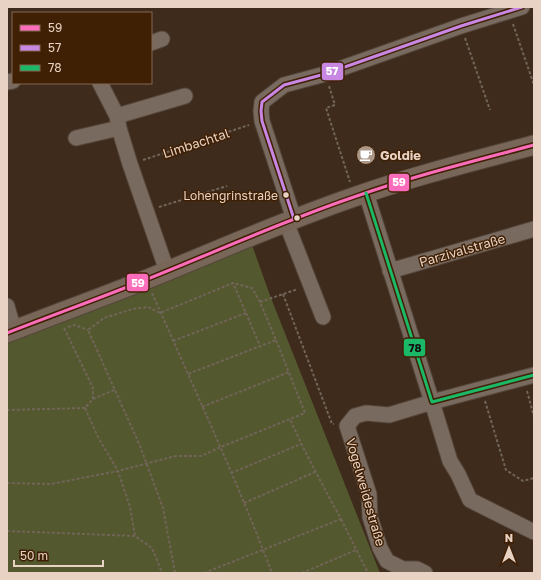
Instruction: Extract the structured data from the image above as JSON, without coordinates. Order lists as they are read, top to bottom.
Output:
{
  "streets": {
    "street": ["Parzivalstraße", "Vogelweidestraße"],
    "path": ["Limbachtal"]
  },
  "places": {
    "cafe": ["Goldie"],
    "other": ["Lohengrinstraße"]
  },
  "lines": ["transit line 57", "transit line 59", "transit line 78"],
  "legend": ["59", "57", "78"],
  "scale_bar": "50 m",
  "north": "top"
}
